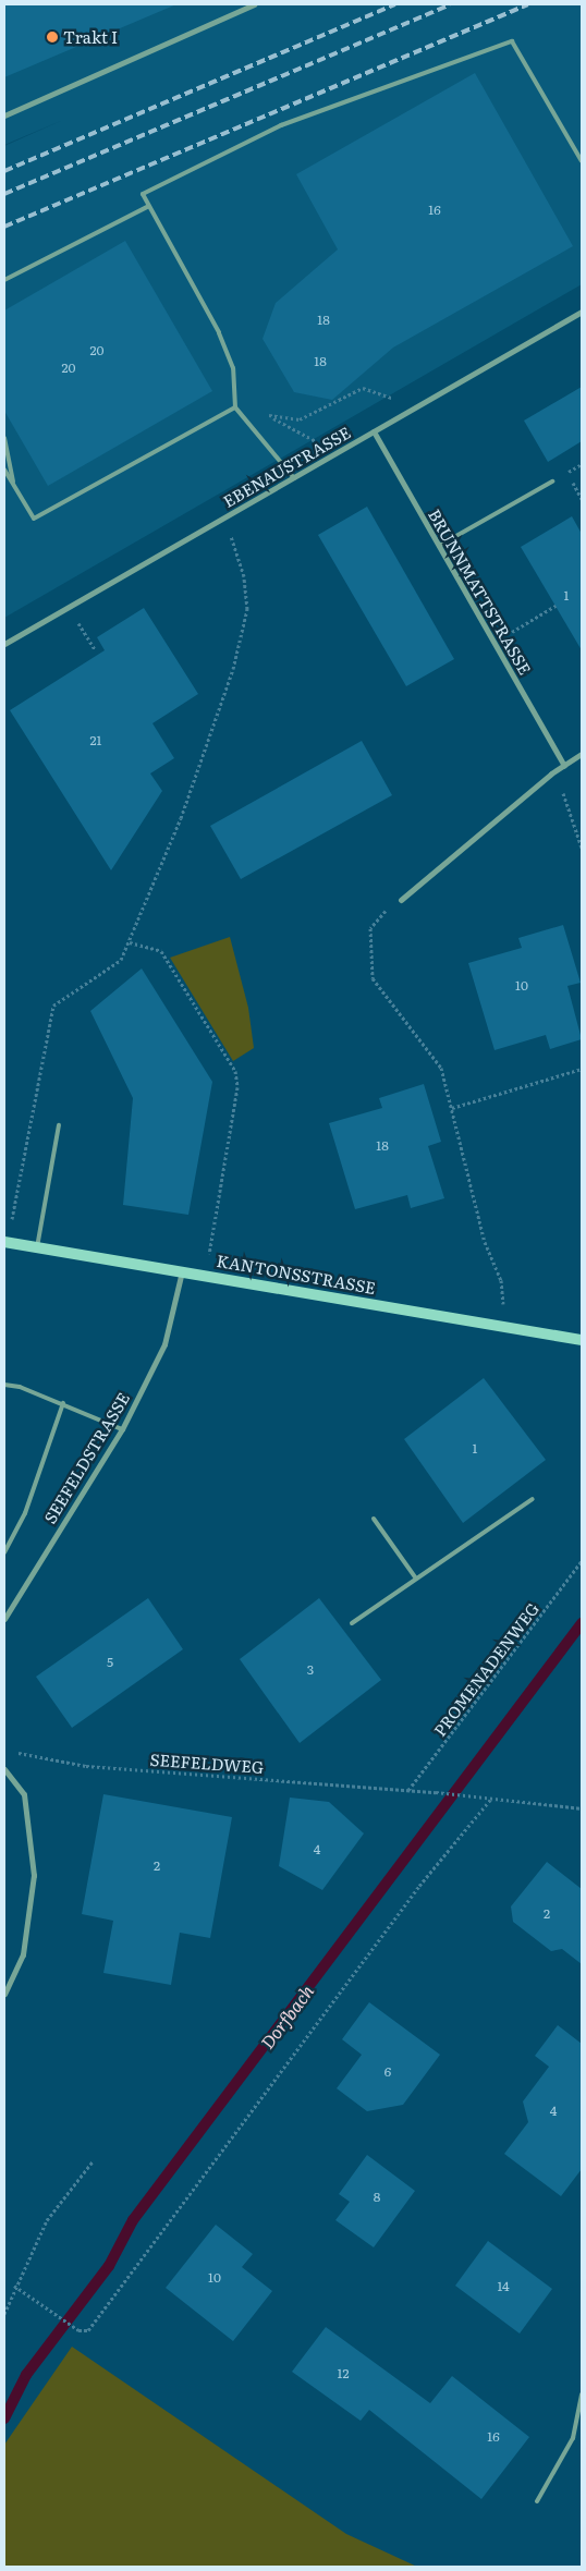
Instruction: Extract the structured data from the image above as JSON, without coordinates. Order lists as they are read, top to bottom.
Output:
{
  "streets": {
    "main road": ["KANTONSSTRASSE"],
    "street": ["EBENAUSTRASSE", "BRUNNMATTSTRASSE", "SEEFELDSTRASSE"],
    "path": ["PROMENADENWEG", "SEEFELDWEG"]
  },
  "crossings": [
    ["EBENAUSTRASSE", "BRUNNMATTSTRASSE"],
    ["KANTONSSTRASSE", "SEEFELDSTRASSE"],
    ["PROMENADENWEG", "SEEFELDWEG"]
  ],
  "water": ["Dorfbach"],
  "places": ["Trakt I"],
  "house_numbers": [
    "16",
    "18",
    "20",
    "18",
    "20",
    "1",
    "21",
    "10",
    "18",
    "1",
    "5",
    "3",
    "4",
    "2",
    "2",
    "6",
    "4",
    "8",
    "10",
    "14",
    "12",
    "16"
  ]
}
